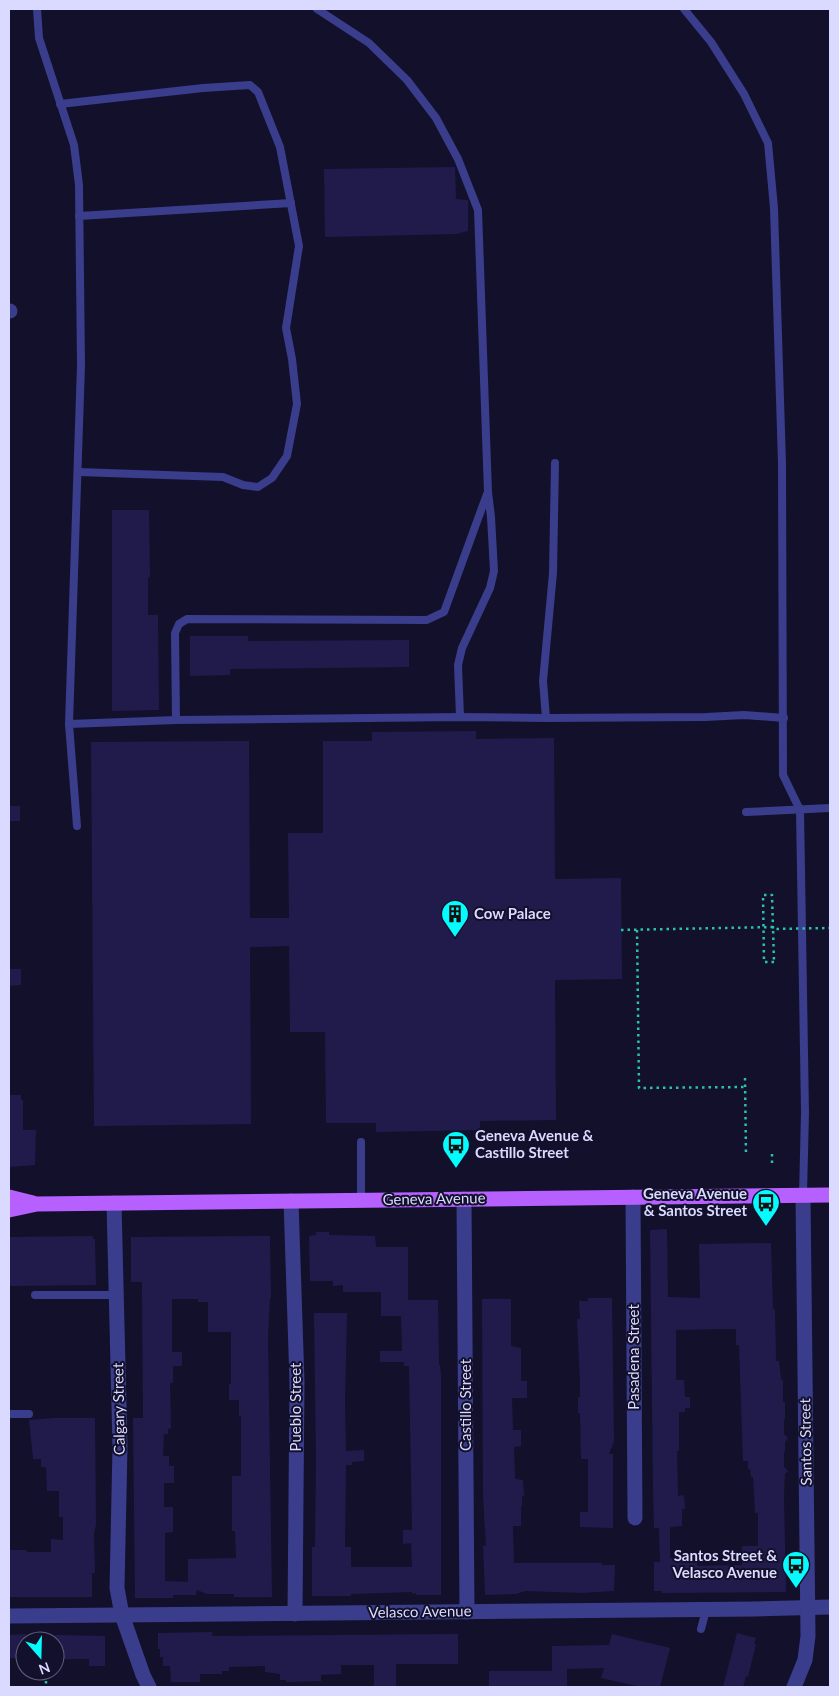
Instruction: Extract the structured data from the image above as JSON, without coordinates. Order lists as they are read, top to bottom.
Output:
{
  "streets": {
    "main road": ["Geneva Avenue"],
    "street": [
      "Pasadena Street",
      "Castillo Street",
      "Pueblo Street",
      "Calgary Street",
      "Santos Street",
      "Velasco Avenue"
    ]
  },
  "crossings": [
    ["Geneva Avenue", "Pasadena Street"],
    ["Geneva Avenue", "Castillo Street"],
    ["Geneva Avenue", "Pueblo Street"],
    ["Geneva Avenue", "Calgary Street"],
    ["Geneva Avenue", "Santos Street"],
    ["Castillo Street", "Velasco Avenue"],
    ["Pueblo Street", "Velasco Avenue"],
    ["Calgary Street", "Velasco Avenue"],
    ["Santos Street", "Velasco Avenue"]
  ],
  "places": {
    "building": ["Cow Palace"],
    "bus stop": ["Geneva Avenue & Castillo Street", "Geneva Avenue & Santos Street", "Santos Street & Velasco Avenue"]
  },
  "north": "bottom"
}
